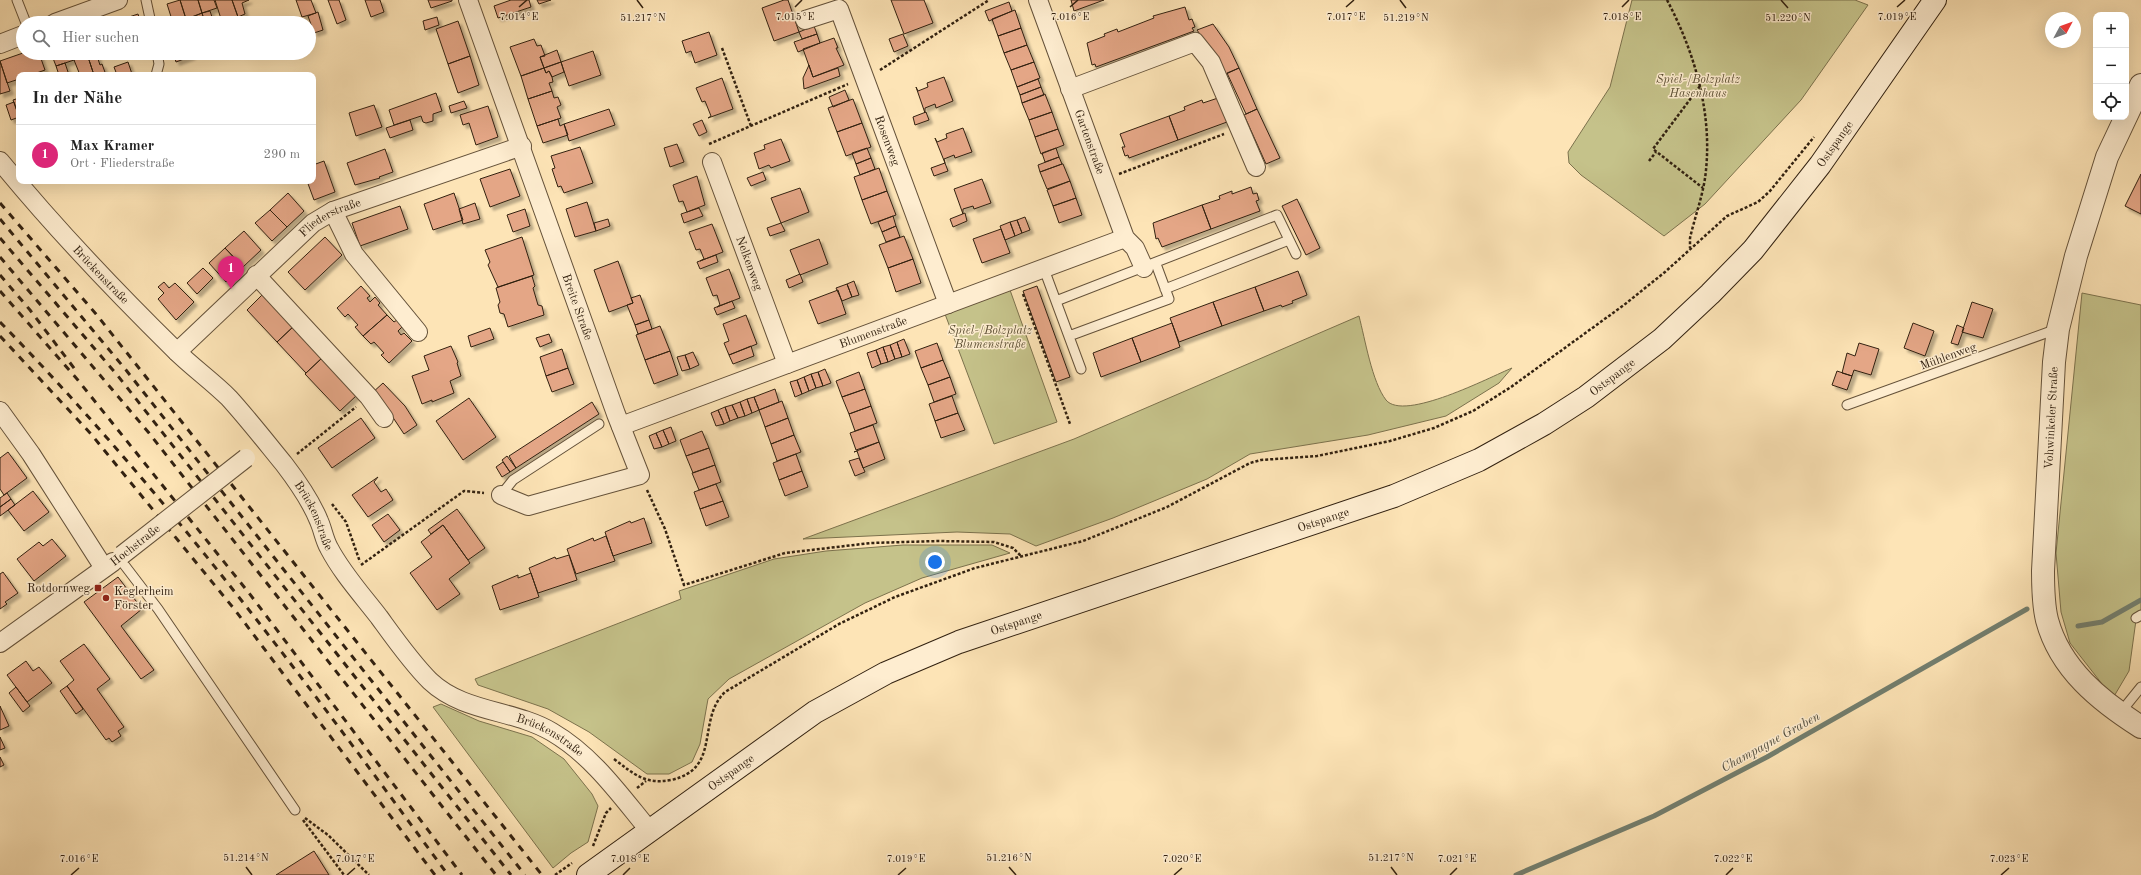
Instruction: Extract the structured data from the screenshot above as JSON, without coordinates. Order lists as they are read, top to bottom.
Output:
{
  "streets": {
    "main road": ["Ostspange", "Vohwinkeler Straße"],
    "street": [
      "Rosenweg",
      "Gartenstraße",
      "Fliederstraße",
      "Nelkenweg",
      "Brückenstraße",
      "Breite Straße",
      "Blumenstraße",
      "Hochstraße"
    ],
    "lane": ["Mühlenweg"]
  },
  "crossings": [
    ["Rosenweg", "Blumenstraße"],
    ["Gartenstraße", "Blumenstraße"],
    ["Ostspange", "Brückenstraße"],
    ["Fliederstraße", "Brückenstraße"],
    ["Fliederstraße", "Breite Straße"],
    ["Nelkenweg", "Blumenstraße"],
    ["Brückenstraße", "Hochstraße"],
    ["Breite Straße", "Blumenstraße"],
    ["Mühlenweg", "Vohwinkeler Straße"]
  ],
  "water": ["Champagne Graben"],
  "parks": ["Spiel-/Bolzplatz Hasenhaus", "Spiel-/Bolzplatz Blumenstraße"],
  "places": {
    "transit": ["Rotdornweg"],
    "other": ["Keglerheim Förster"]
  },
  "north": "top right",
  "page": {
    "map_buttons": ["+", "−"],
    "search": "Hier suchen",
    "heading": "In der Nähe",
    "list": [
      {
        "mark": "1",
        "name": "Max Kramer",
        "note": "Ort · Fliederstraße",
        "value": "290 m"
      }
    ],
    "pins": "1"
  },
  "coordinates": [
    "7.014°E",
    "7.015°E",
    "7.016°E",
    "7.017°E",
    "7.018°E",
    "7.019°E",
    "51.217°N",
    "51.219°N",
    "51.220°N",
    "51.214°N",
    "51.216°N",
    "7.020°E",
    "7.021°E",
    "7.022°E",
    "7.023°E"
  ]
}
